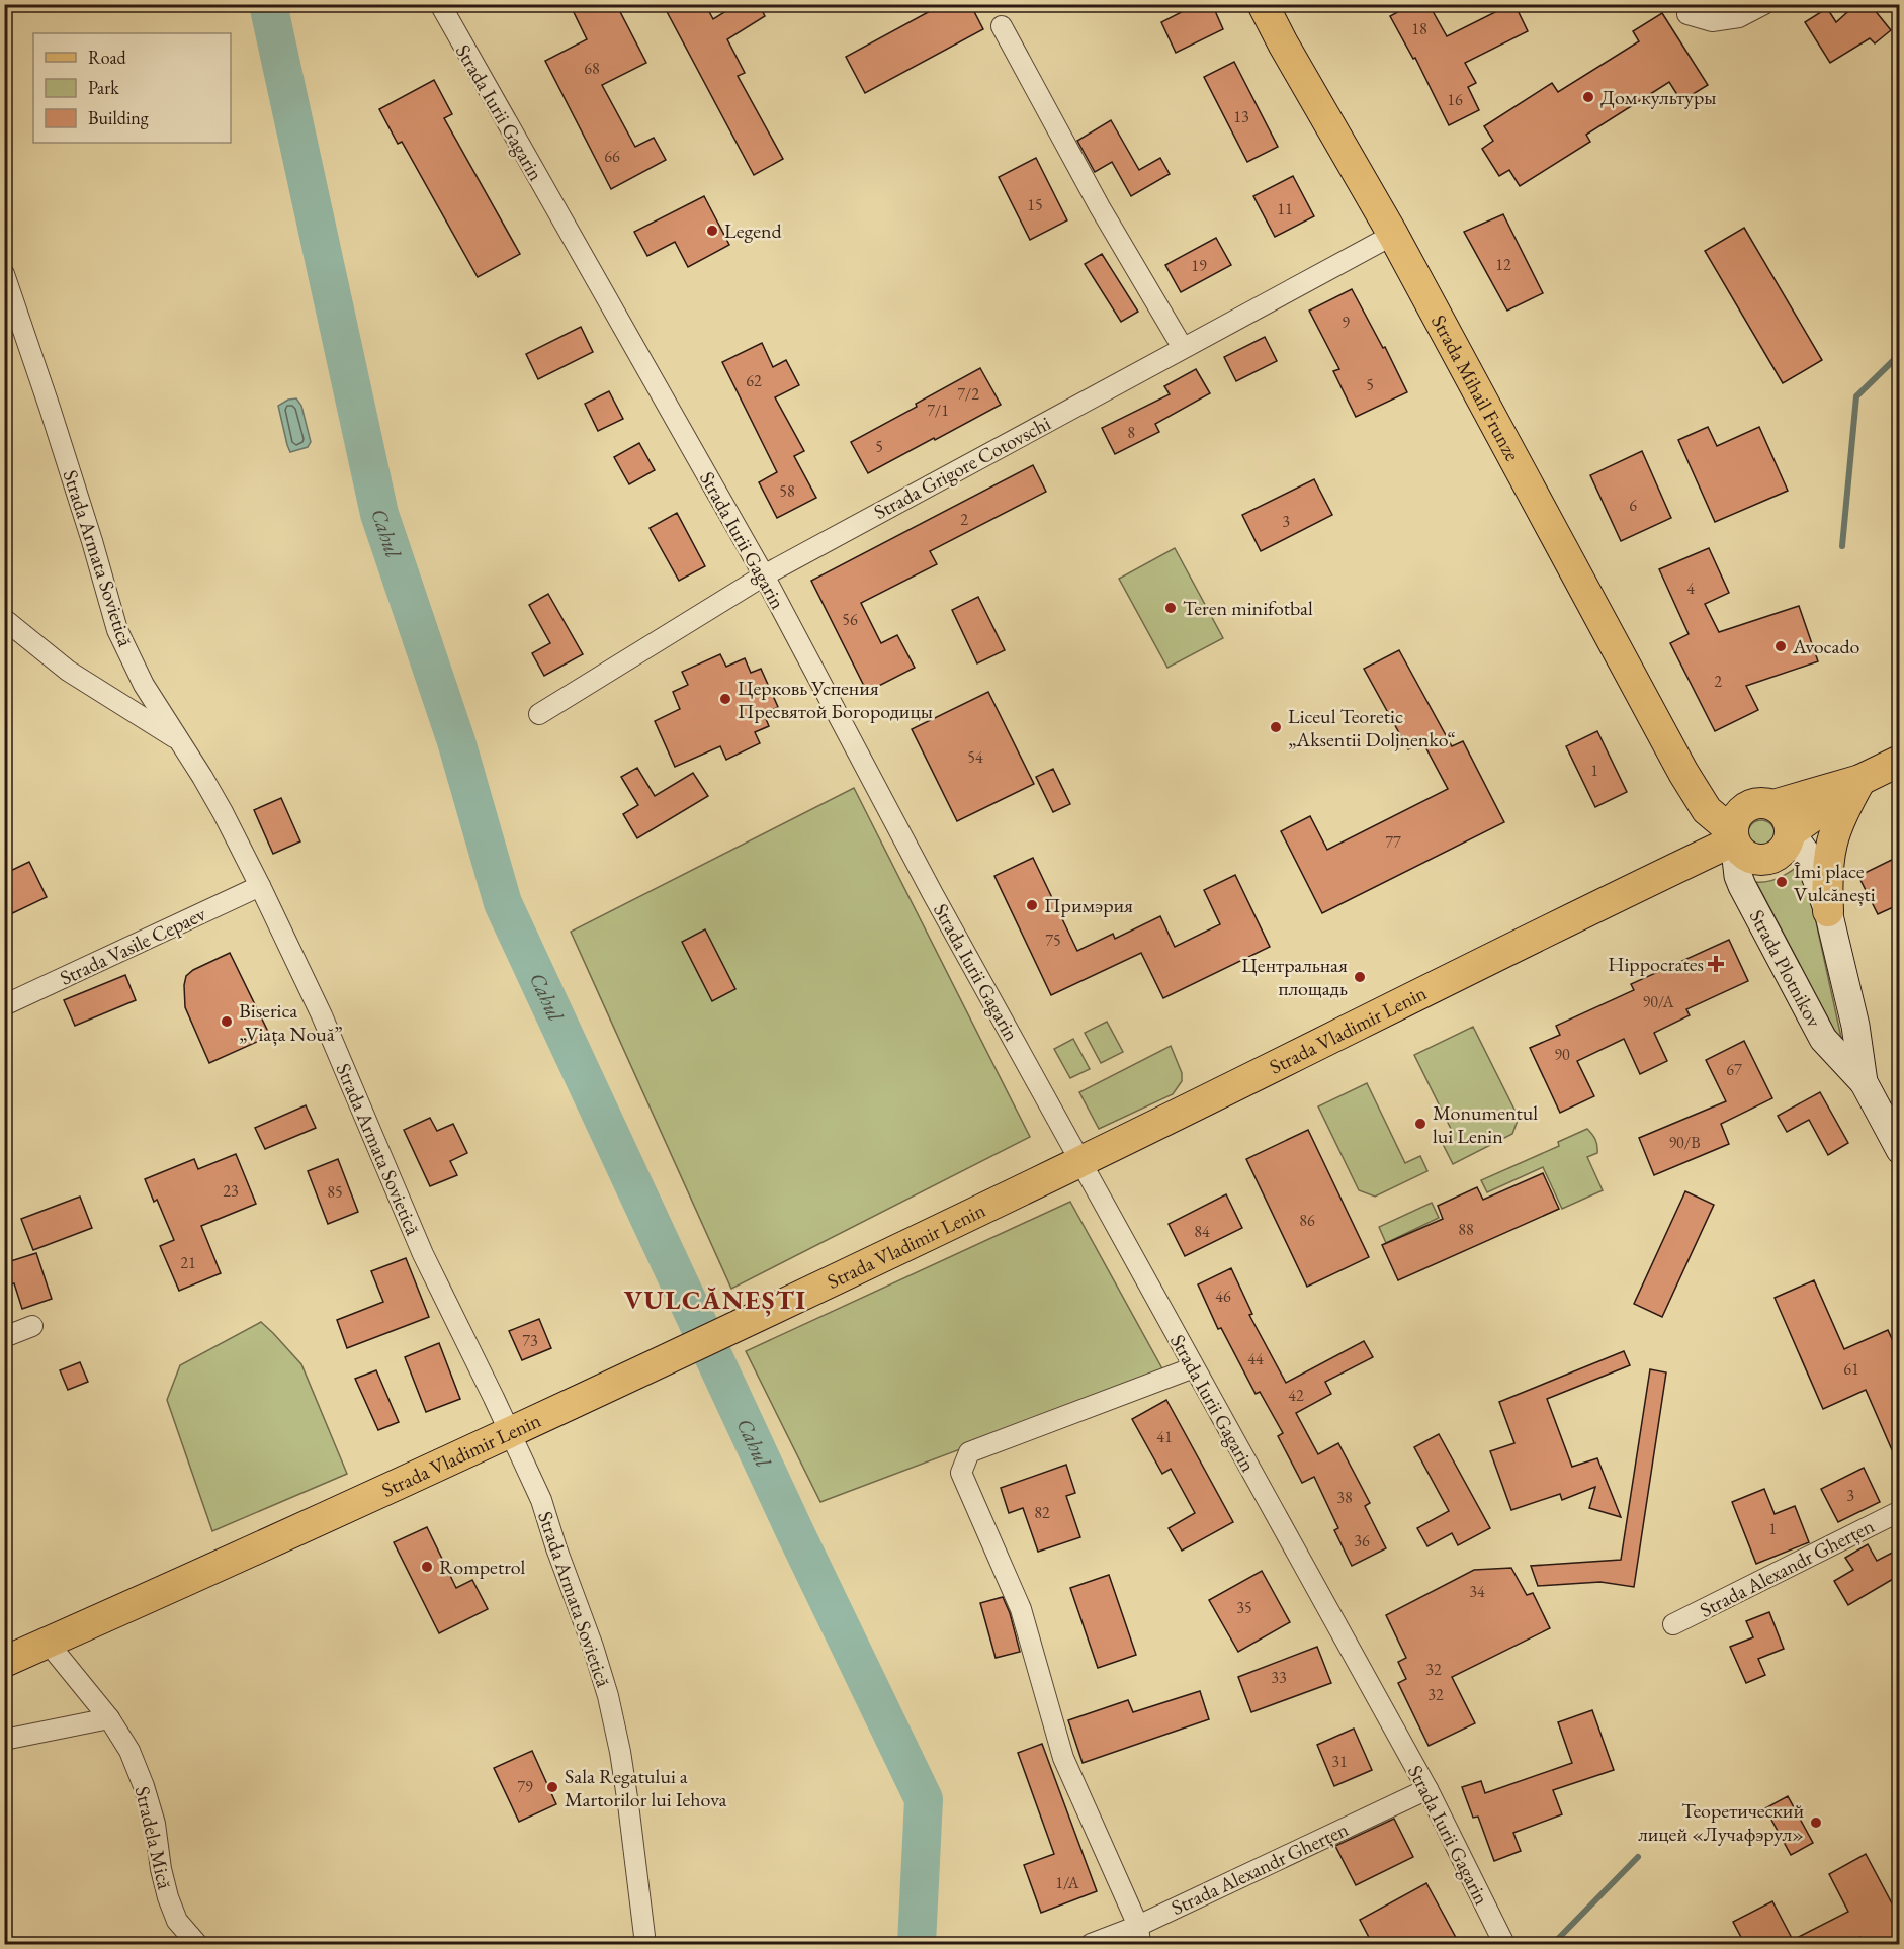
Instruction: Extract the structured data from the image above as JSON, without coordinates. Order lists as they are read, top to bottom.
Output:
{
  "streets": {
    "main road": ["Strada Mihail Frunze", "Strada Plotnikov", "Strada Vladimir Lenin"],
    "street": [
      "Strada Iurii Gagarin",
      "Strada Grigore Cotovschi",
      "Strada Armata Sovietică",
      "Strada Vasile Cepaev",
      "Strada Alexandr Gherțen",
      "Stradela Mică"
    ]
  },
  "crossings": [
    ["Strada Iurii Gagarin", "Strada Grigore Cotovschi"],
    ["Strada Iurii Gagarin", "Strada Vladimir Lenin"],
    ["Strada Iurii Gagarin", "Strada Alexandr Gherțen"],
    ["Strada Mihail Frunze", "Strada Grigore Cotovschi"],
    ["Strada Mihail Frunze", "Strada Plotnikov"],
    ["Strada Mihail Frunze", "Strada Vladimir Lenin"],
    ["Strada Armata Sovietică", "Strada Vasile Cepaev"],
    ["Strada Armata Sovietică", "Strada Vladimir Lenin"],
    ["Strada Plotnikov", "Strada Vladimir Lenin"],
    ["Strada Vladimir Lenin", "Stradela Mică"]
  ],
  "districts": ["VULCĂNEȘTI"],
  "water": ["Cahul"],
  "places": {
    "other": [
      "Дом культуры",
      "Legend",
      "Teren minifotbal",
      "Avocado",
      "Церковь Успения Пресвятой Богородицы",
      "Liceul Teoretic „Aksentii Doljnenko“",
      "Îmi place Vulcănești",
      "Примэрия",
      "Центральная площадь",
      "Biserica „Viața Nouă”",
      "Monumentul lui Lenin",
      "Rompetrol",
      "Sala Regatului a Martorilor lui Iehova",
      "Теоретический лицей «Лучафэрул»"
    ],
    "health": ["Hippocrates"]
  },
  "house_numbers": [
    "18",
    "68",
    "16",
    "13",
    "66",
    "15",
    "11",
    "12",
    "19",
    "9",
    "62",
    "5",
    "7/2",
    "7/1",
    "8",
    "5",
    "58",
    "6",
    "2",
    "3",
    "4",
    "56",
    "2",
    "54",
    "1",
    "77",
    "75",
    "90/A",
    "90",
    "67",
    "90/B",
    "23",
    "85",
    "86",
    "88",
    "84",
    "21",
    "46",
    "73",
    "44",
    "61",
    "42",
    "41",
    "3",
    "38",
    "82",
    "1",
    "36",
    "34",
    "35",
    "32",
    "33",
    "32",
    "31",
    "79",
    "1/A"
  ],
  "legend": ["Road", "Park", "Building"]
}
